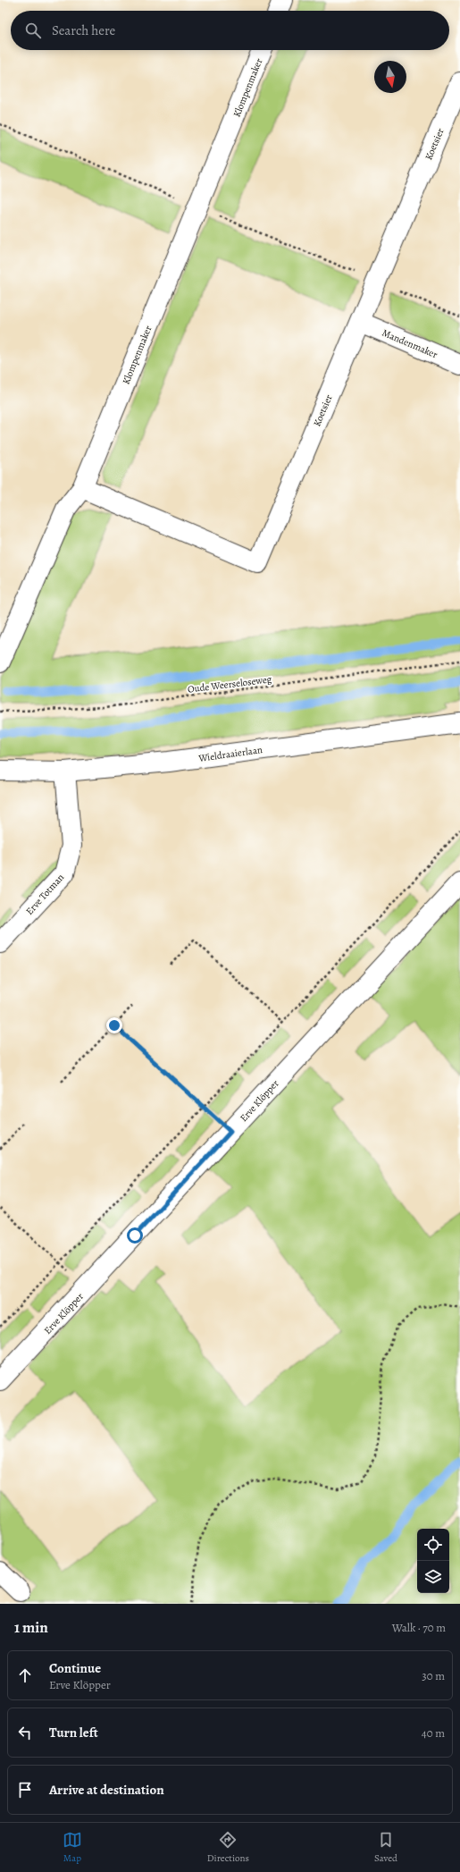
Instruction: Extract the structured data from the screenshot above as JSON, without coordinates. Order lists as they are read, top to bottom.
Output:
{
  "streets": {
    "street": [
      "Klompenmaker",
      "Koetsier",
      "Mandenmaker",
      "Wieldraaierlaan",
      "Erve Totman",
      "Erve Klöpper"
    ],
    "path": ["Oude Weerseloseweg"]
  },
  "crossings": [
    ["Klompenmaker", "Koetsier"],
    ["Koetsier", "Mandenmaker"],
    ["Wieldraaierlaan", "Erve Totman"]
  ],
  "north": "bottom",
  "page": {
    "search": "Search here",
    "heading": ["1 min", "Walk · 70 m"],
    "list": [
      ["Continue", "Erve Klöpper", "30 m"],
      ["Turn left", "40 m"],
      "Arrive at destination"
    ],
    "nav": ["Map", "Directions", "Saved"]
  }
}
